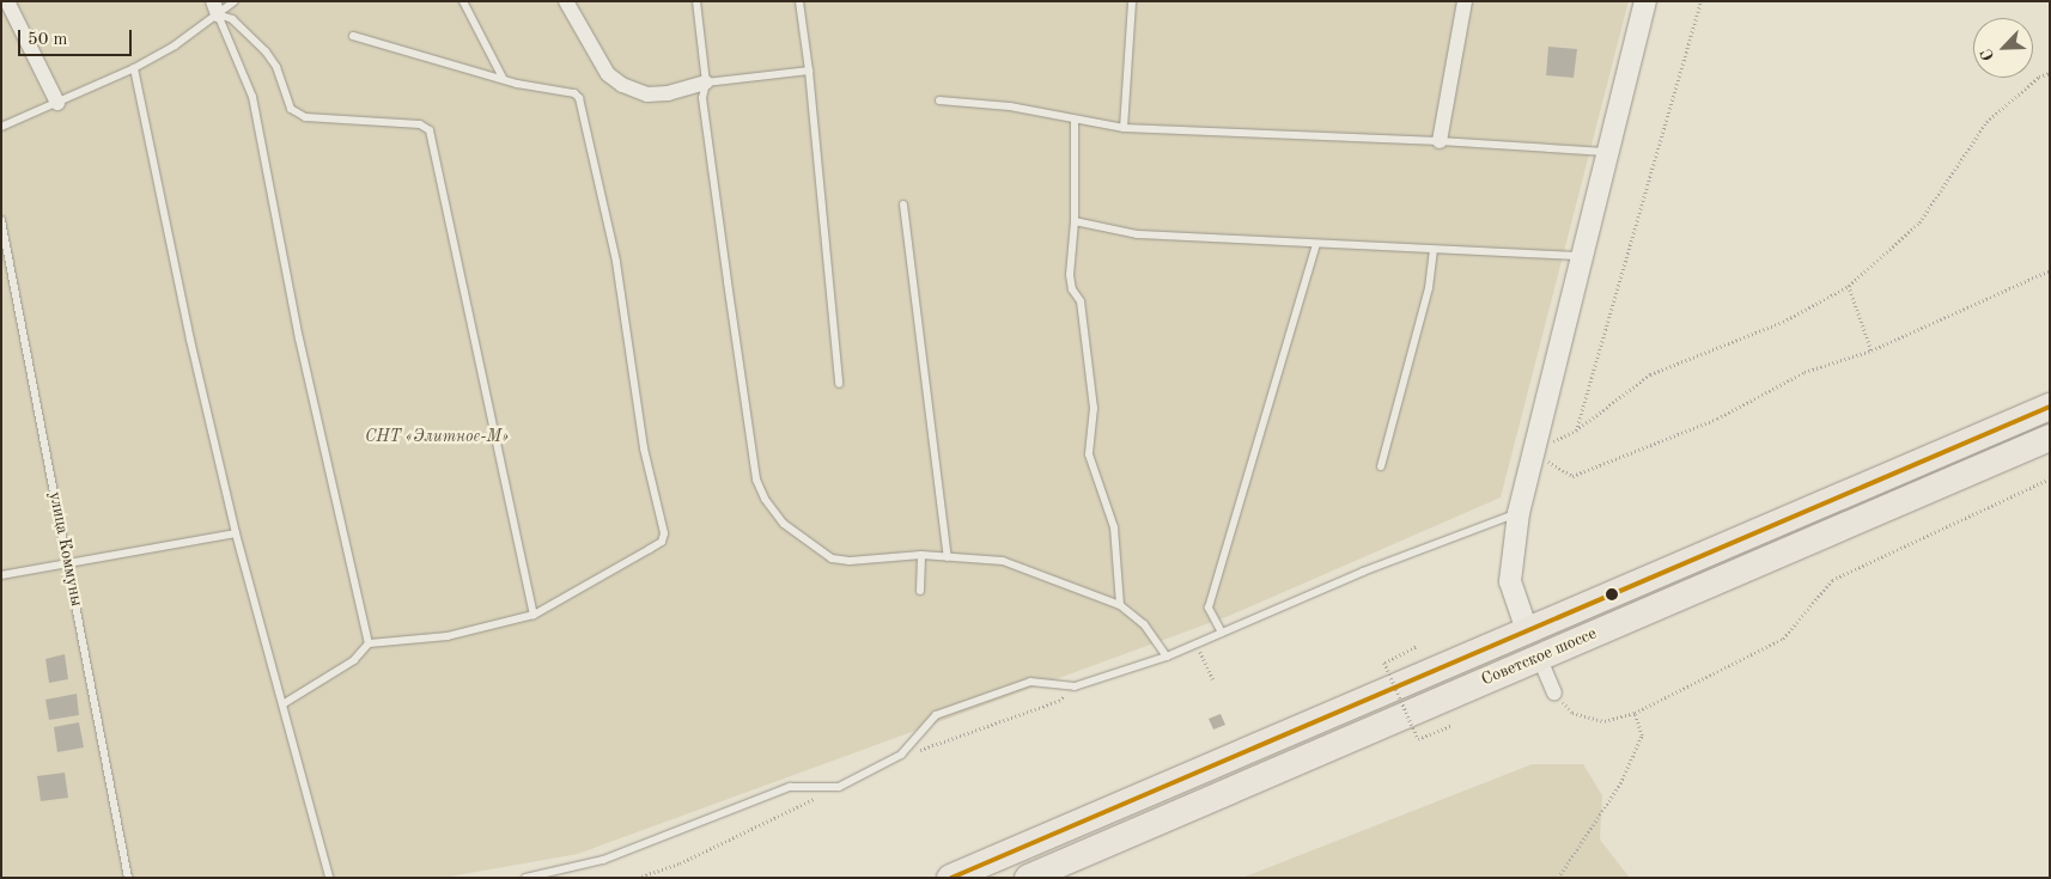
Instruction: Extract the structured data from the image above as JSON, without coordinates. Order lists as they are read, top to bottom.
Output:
{
  "streets": {
    "highway": ["Советское шоссе"],
    "lane": ["улица Коммуны"]
  },
  "parks": ["СНТ «Элитное-М»"],
  "scale_bar": "50 m",
  "north": "bottom left"
}
